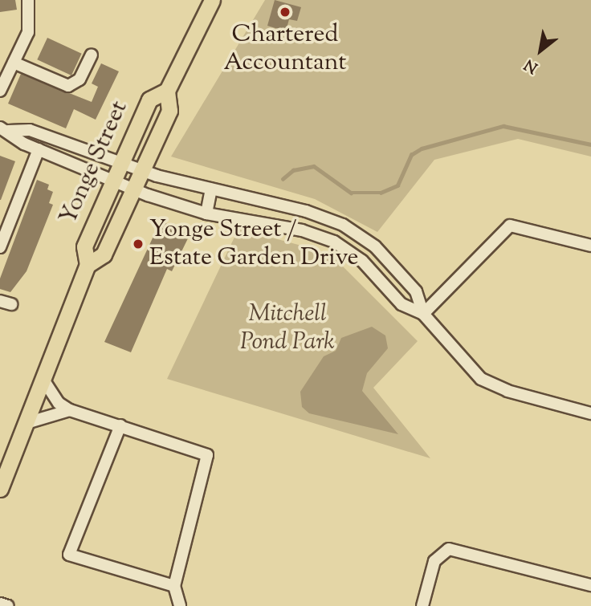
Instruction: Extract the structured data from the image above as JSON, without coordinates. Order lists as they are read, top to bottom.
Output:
{
  "streets": {
    "main road": ["Yonge Street"]
  },
  "parks": ["Mitchell Pond Park"],
  "places": ["Chartered Accountant", "Yonge Street / Estate Garden Drive"],
  "north": "bottom left"
}
